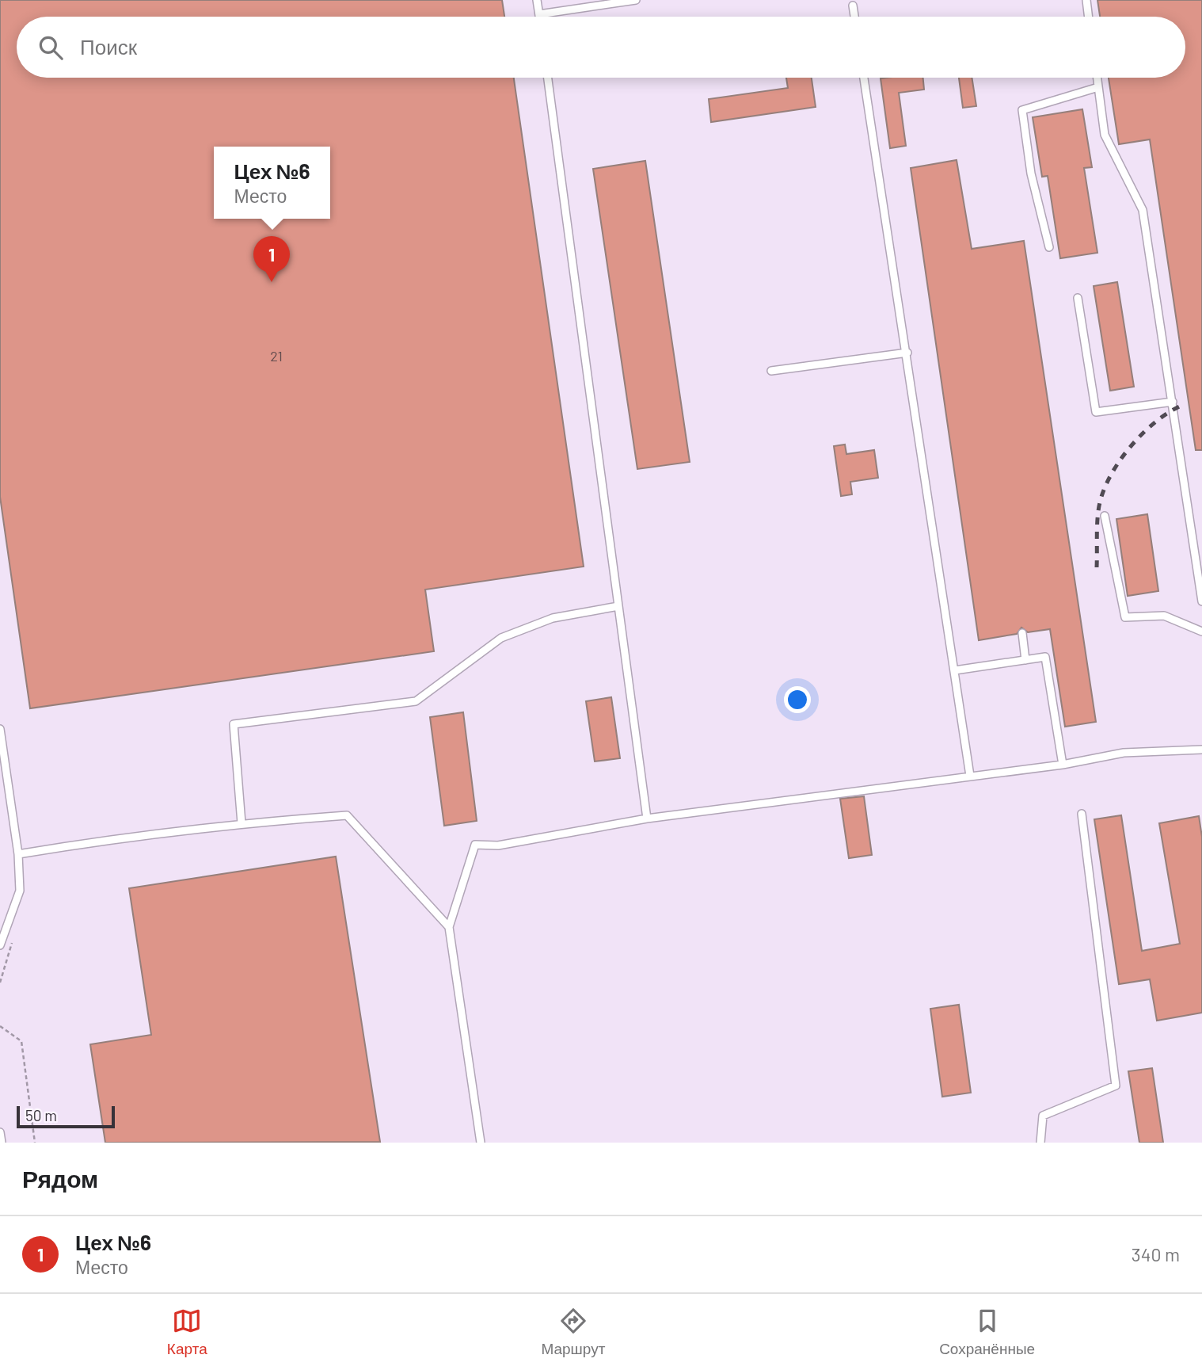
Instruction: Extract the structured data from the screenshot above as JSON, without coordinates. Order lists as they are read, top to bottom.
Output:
{
  "house_numbers": ["21"],
  "scale_bar": "50 m",
  "page": {
    "search": "Поиск",
    "popup": ["Цех №6", "Место"],
    "pins": "1",
    "scale": "50 m",
    "heading": "Рядом",
    "list": [
      {
        "mark": "1",
        "name": "Цех №6",
        "note": "Место",
        "value": "340 m"
      }
    ],
    "nav": ["Карта", "Маршрут", "Сохранённые"]
  }
}
